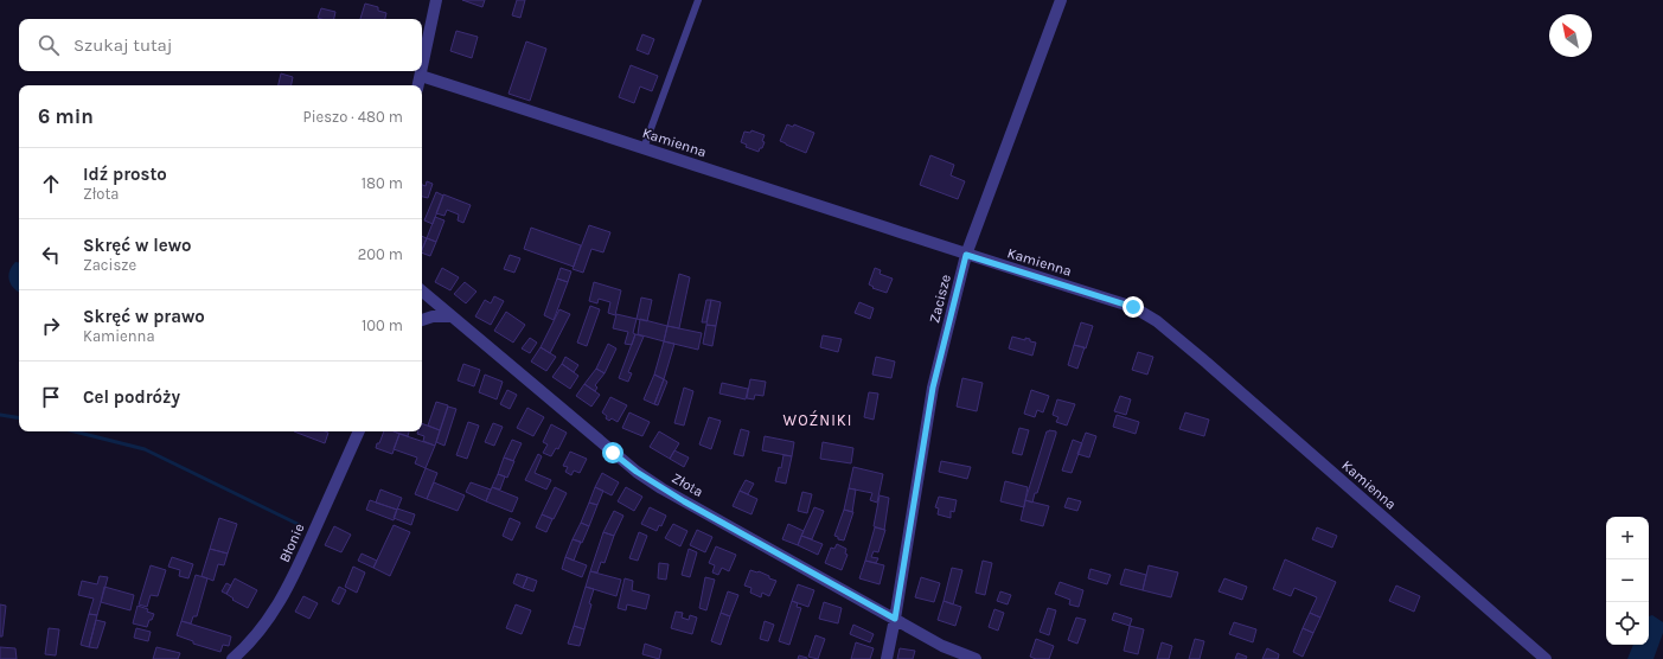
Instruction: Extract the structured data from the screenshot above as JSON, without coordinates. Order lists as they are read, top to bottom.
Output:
{
  "streets": {
    "street": [
      "Kamienna",
      "Zacisze",
      "Złota",
      "Błonie"
    ]
  },
  "crossings": [
    ["Kamienna", "Zacisze"],
    ["Zacisze", "Złota"]
  ],
  "districts": ["WOŹNIKI"],
  "north": "top left",
  "page": {
    "search": "Szukaj tutaj",
    "heading": ["6 min", "Pieszo · 480 m"],
    "list": [
      ["Idź prosto", "Złota", "180 m"],
      ["Skręć w lewo", "Zacisze", "200 m"],
      ["Skręć w prawo", "Kamienna", "100 m"],
      "Cel podróży"
    ],
    "map_buttons": ["+", "−"]
  }
}
